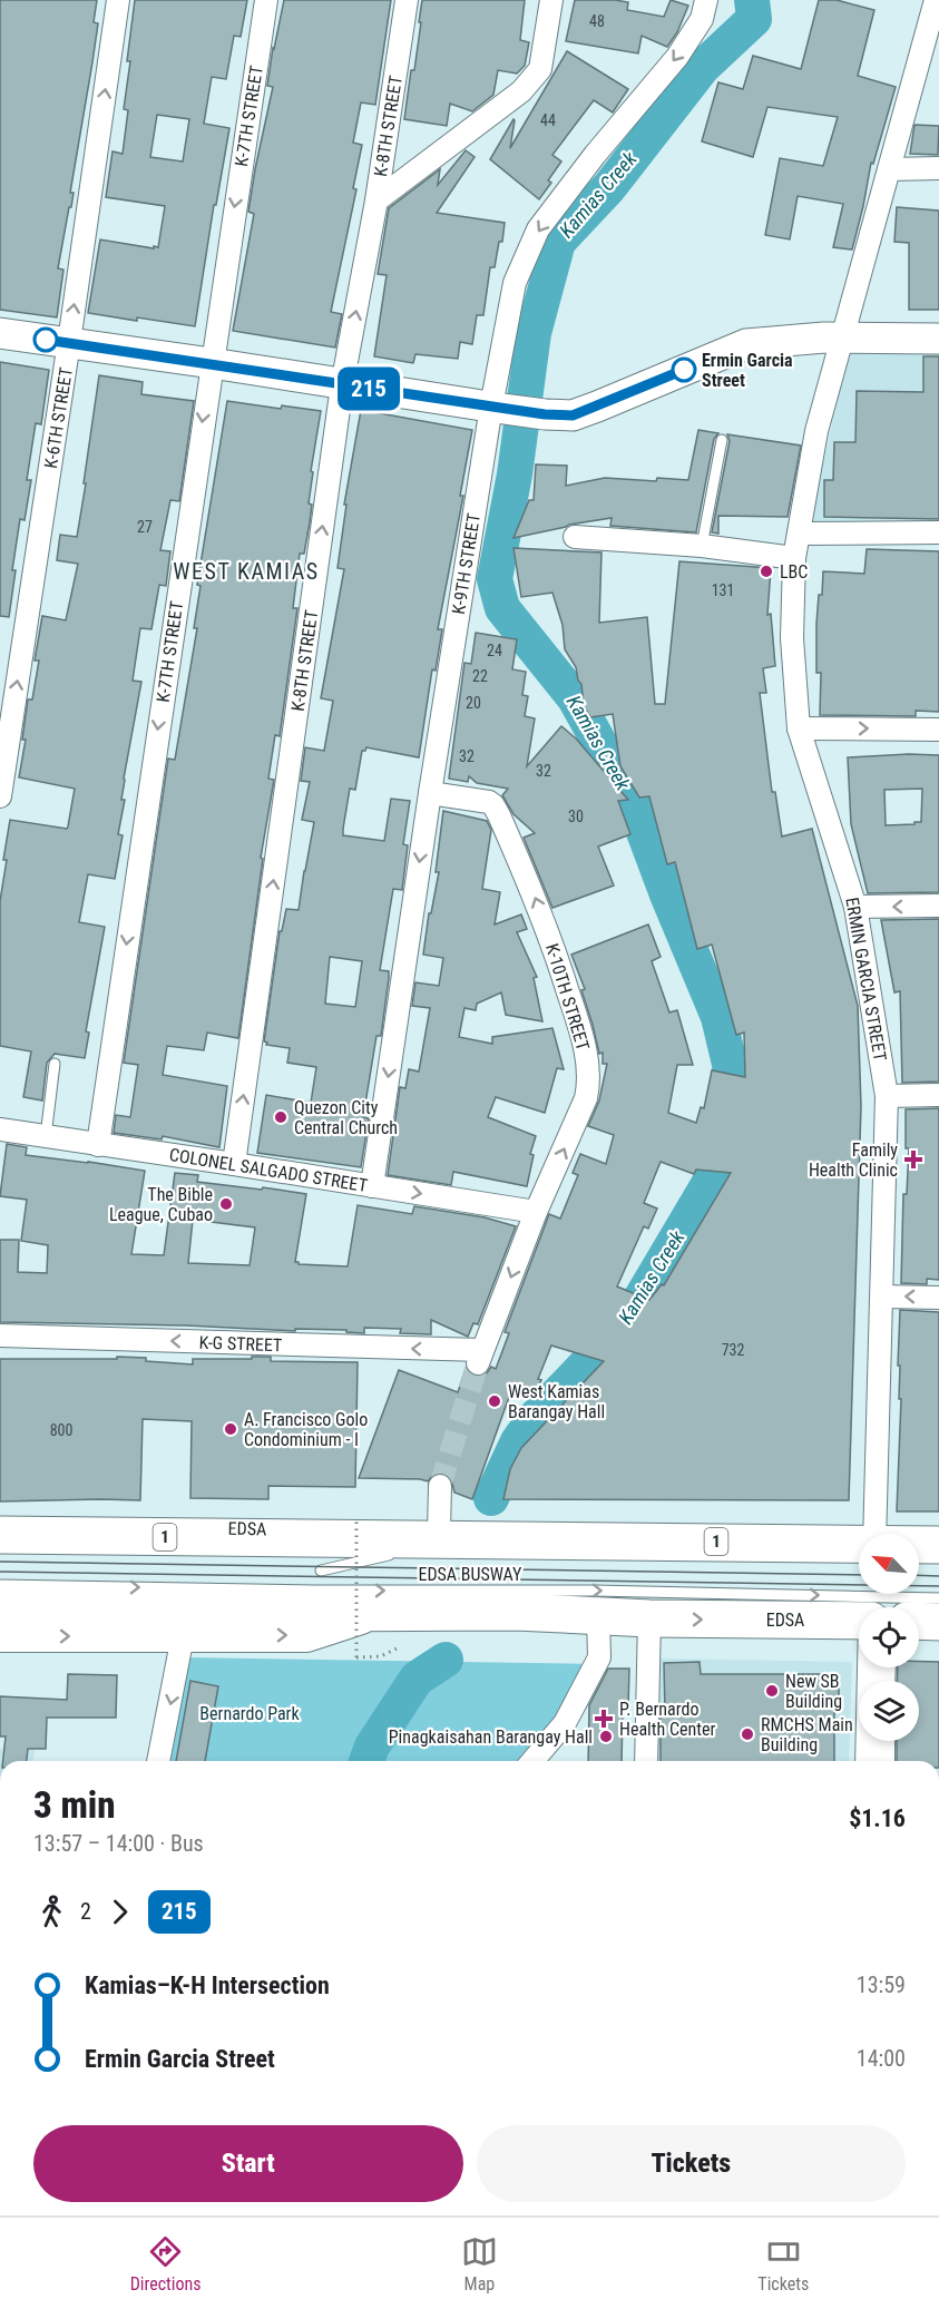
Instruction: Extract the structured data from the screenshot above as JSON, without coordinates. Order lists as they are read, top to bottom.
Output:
{
  "streets": {
    "highway": ["EDSA", "1"],
    "street": [
      "K-7TH STREET",
      "K-8TH STREET",
      "K-6TH STREET",
      "K-9TH STREET",
      "ERMIN GARCIA STREET",
      "K-10TH STREET",
      "COLONEL SALGADO STREET",
      "K-G STREET"
    ],
    "lane": ["EDSA BUSWAY"]
  },
  "crossings": [
    ["K-7TH STREET", "COLONEL SALGADO STREET"],
    ["K-8TH STREET", "COLONEL SALGADO STREET"],
    ["K-9TH STREET", "K-10TH STREET"],
    ["K-9TH STREET", "COLONEL SALGADO STREET"],
    ["K-10TH STREET", "COLONEL SALGADO STREET"],
    ["K-10TH STREET", "K-G STREET"],
    ["EDSA", "EDSA BUSWAY"]
  ],
  "one_way": [
    "K-7TH STREET",
    "K-8TH STREET",
    "K-6TH STREET",
    "K-9TH STREET",
    "K-G STREET",
    "EDSA BUSWAY"
  ],
  "districts": ["WEST KAMIAS"],
  "water": ["Kamias Creek"],
  "parks": ["Bernardo Park"],
  "places": {
    "other": [
      "Ermin Garcia Street",
      "LBC",
      "Quezon City Central Church",
      "The Bible League, Cubao",
      "West Kamias Barangay Hall",
      "A. Francisco Golo Condominium - I",
      "New SB Building",
      "RMCHS Main Building",
      "Pinagkaisahan Barangay Hall"
    ],
    "health": ["Family Health Clinic", "P. Bernardo Health Center"]
  },
  "lines": ["bus line 215"],
  "house_numbers": [
    "48",
    "44",
    "27",
    "131",
    "24",
    "22",
    "20",
    "32",
    "32",
    "30",
    "732",
    "800"
  ],
  "north": "top left",
  "page": {
    "on_map": "215",
    "heading": ["3 min", "13:57 – 14:00 · Bus", "$1.16"],
    "legs": ["2", "215"],
    "list": [
      {
        "name": "Kamias–K-H Intersection",
        "value": "13:59"
      },
      {
        "name": "Ermin Garcia Street",
        "value": "14:00"
      }
    ],
    "buttons": ["Start", "Tickets"],
    "tabs": ["Directions", "Map", "Tickets"]
  }
}
